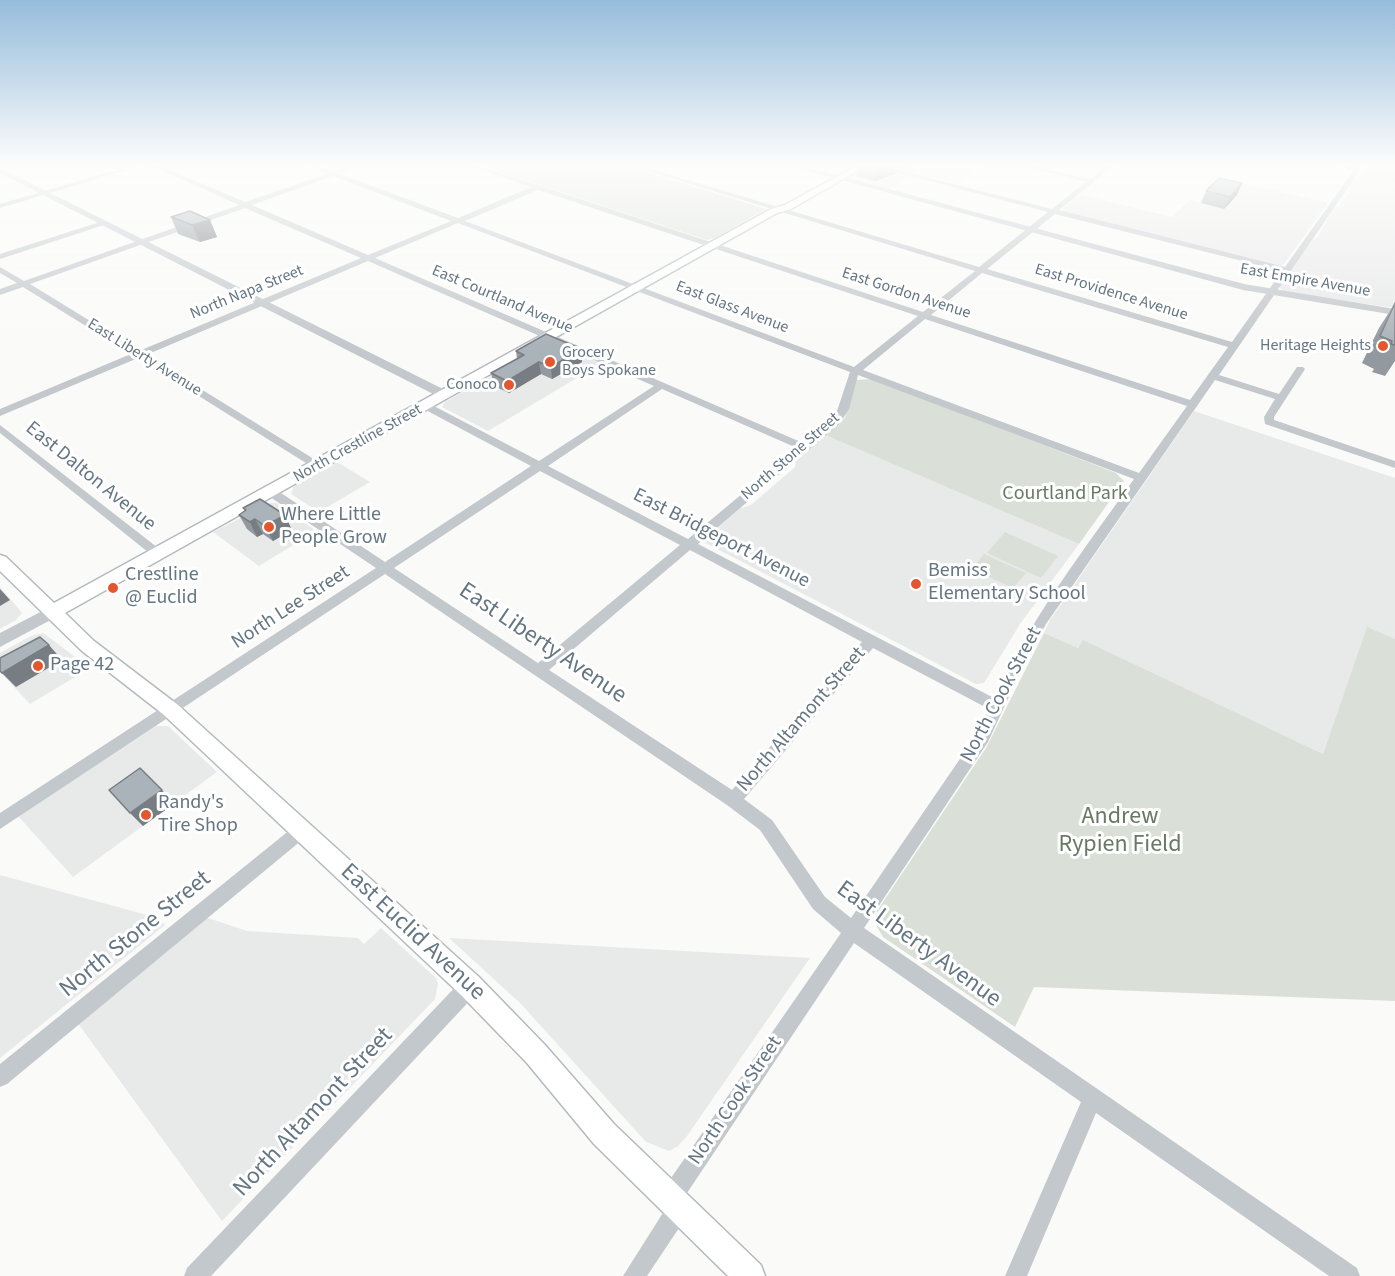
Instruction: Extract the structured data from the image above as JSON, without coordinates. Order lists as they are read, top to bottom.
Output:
{
  "streets": {
    "main road": ["North Crestline Street", "East Euclid Avenue"],
    "street": [
      "East Empire Avenue",
      "North Napa Street",
      "East Providence Avenue",
      "East Gordon Avenue",
      "East Courtland Avenue",
      "East Glass Avenue",
      "East Liberty Avenue",
      "North Stone Street",
      "East Dalton Avenue",
      "East Bridgeport Avenue",
      "North Lee Street",
      "North Cook Street",
      "North Altamont Street"
    ]
  },
  "crossings": [
    ["East Empire Avenue", "North Cook Street"],
    ["North Napa Street", "East Courtland Avenue"],
    ["North Napa Street", "East Liberty Avenue"],
    ["East Providence Avenue", "North Cook Street"],
    ["East Gordon Avenue", "North Crestline Street"],
    ["East Gordon Avenue", "North Cook Street"],
    ["East Courtland Avenue", "North Crestline Street"],
    ["East Courtland Avenue", "North Stone Street"],
    ["East Courtland Avenue", "North Lee Street"],
    ["East Glass Avenue", "North Crestline Street"],
    ["East Glass Avenue", "North Stone Street"],
    ["East Glass Avenue", "North Cook Street"],
    ["East Liberty Avenue", "North Crestline Street"],
    ["East Liberty Avenue", "North Stone Street"],
    ["East Liberty Avenue", "North Lee Street"],
    ["East Liberty Avenue", "North Cook Street"],
    ["East Liberty Avenue", "North Altamont Street"],
    ["North Crestline Street", "East Dalton Avenue"],
    ["North Crestline Street", "East Bridgeport Avenue"],
    ["North Crestline Street", "East Euclid Avenue"],
    ["North Stone Street", "East Bridgeport Avenue"],
    ["North Stone Street", "East Euclid Avenue"],
    ["East Bridgeport Avenue", "North Lee Street"],
    ["East Bridgeport Avenue", "North Cook Street"],
    ["East Bridgeport Avenue", "North Altamont Street"],
    ["North Lee Street", "East Euclid Avenue"],
    ["North Cook Street", "East Euclid Avenue"],
    ["North Altamont Street", "East Euclid Avenue"]
  ],
  "parks": ["Courtland Park", "Andrew Rypien Field"],
  "places": [
    "Heritage Heights",
    "Grocery Boys Spokane",
    "Conoco",
    "Where Little People Grow",
    "Bemiss Elementary School",
    "Crestline @ Euclid",
    "Page 42",
    "Randy's Tire Shop"
  ]
}
